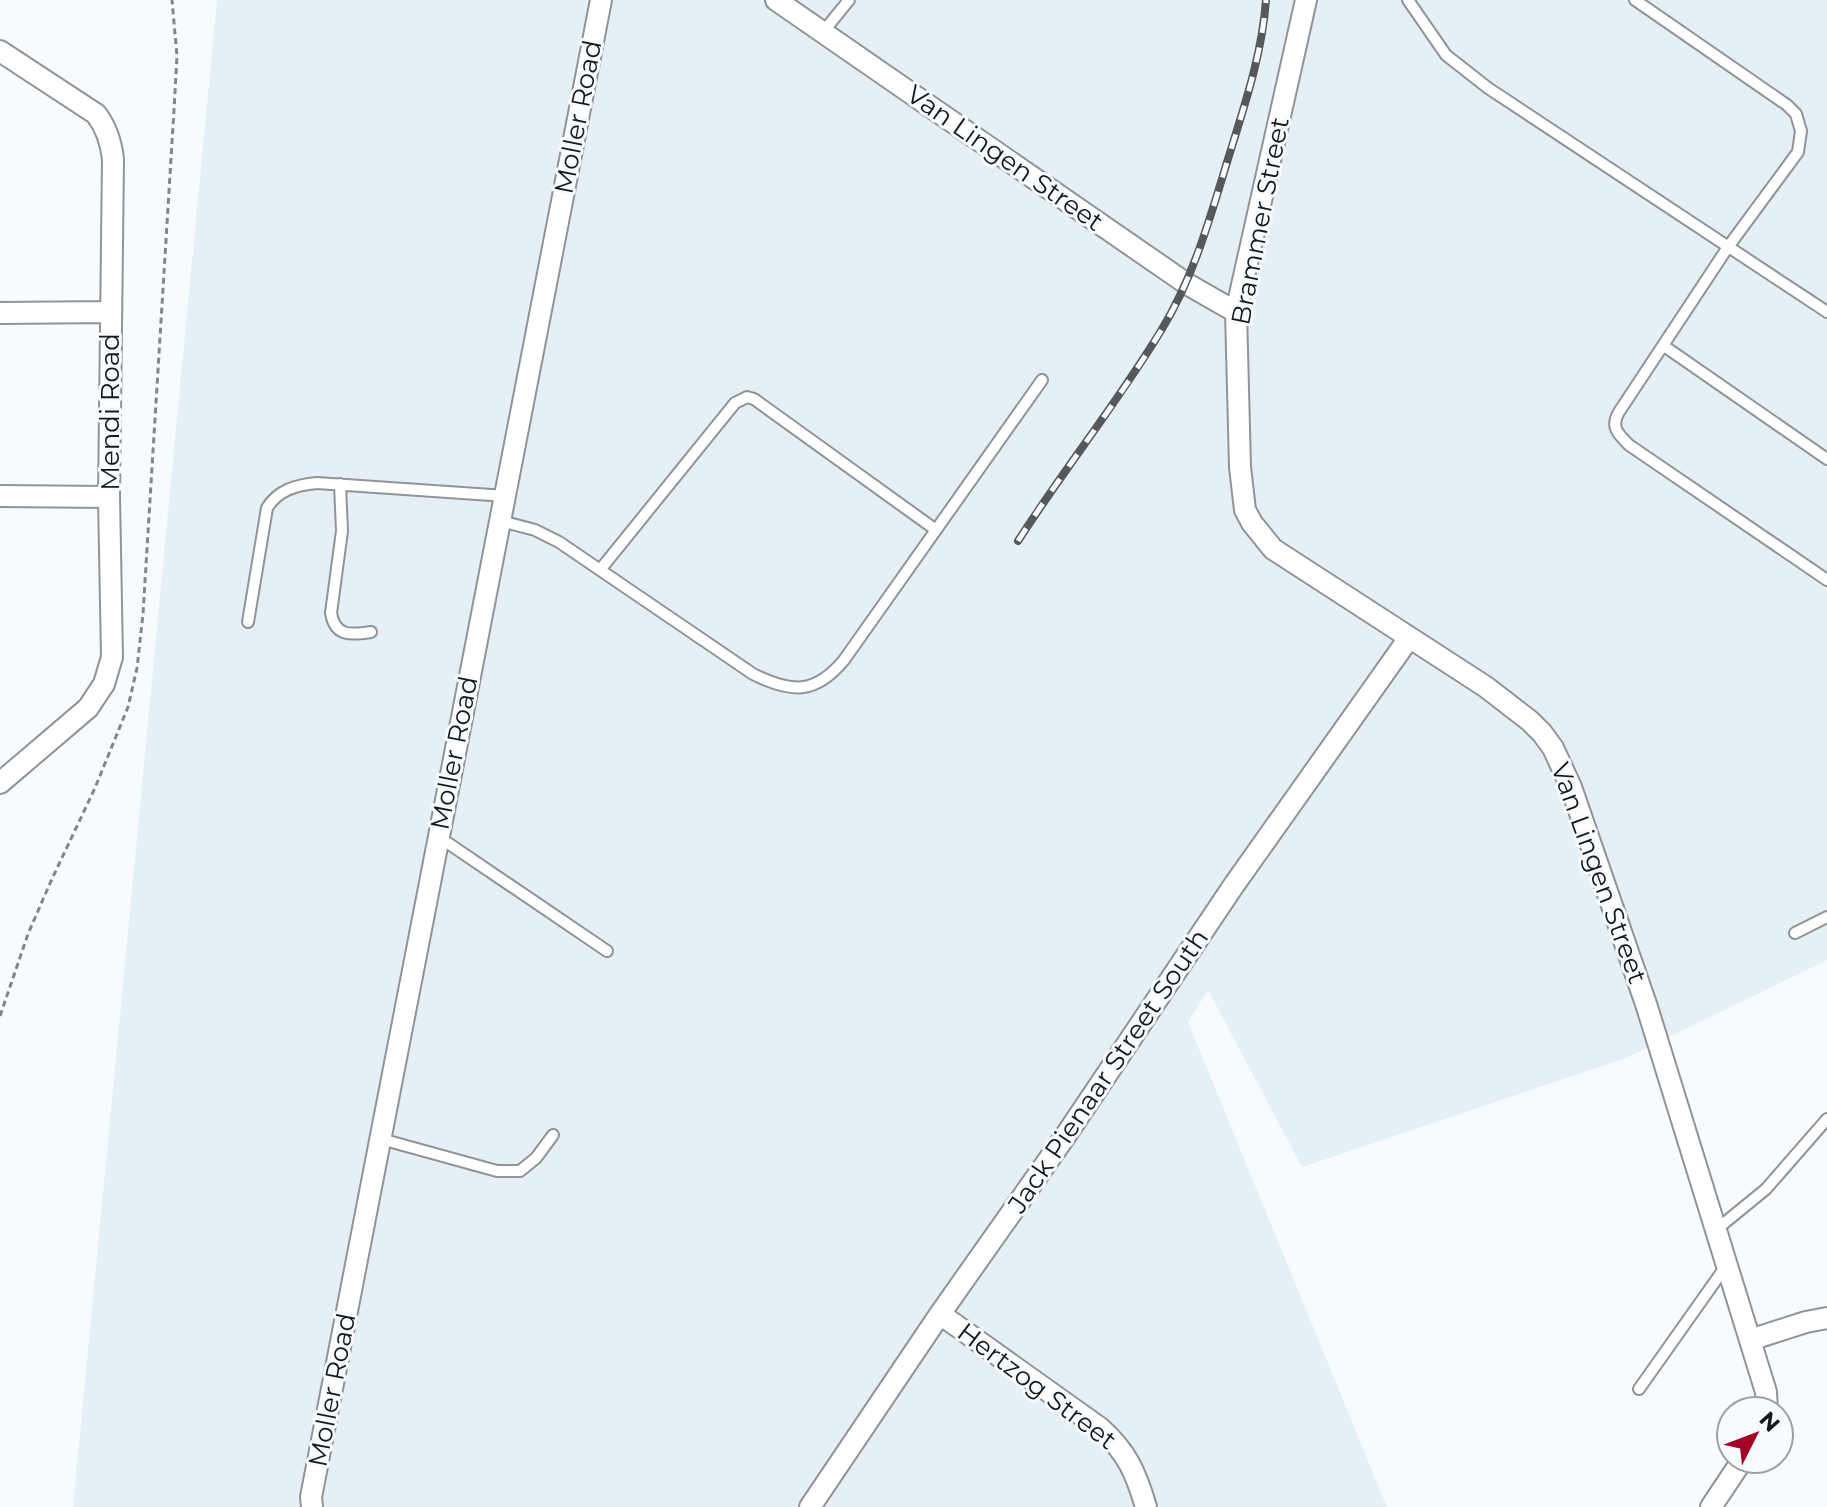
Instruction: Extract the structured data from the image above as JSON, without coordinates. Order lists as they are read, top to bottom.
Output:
{
  "streets": {
    "street": [
      "Moller Road",
      "Van Lingen Street",
      "Brammer Street",
      "Mendi Road",
      "Jack Pienaar Street South",
      "Hertzog Street"
    ]
  },
  "crossings": [
    ["Van Lingen Street", "Brammer Street"],
    ["Van Lingen Street", "Jack Pienaar Street South"],
    ["Jack Pienaar Street South", "Hertzog Street"]
  ],
  "north": "top right"
}
